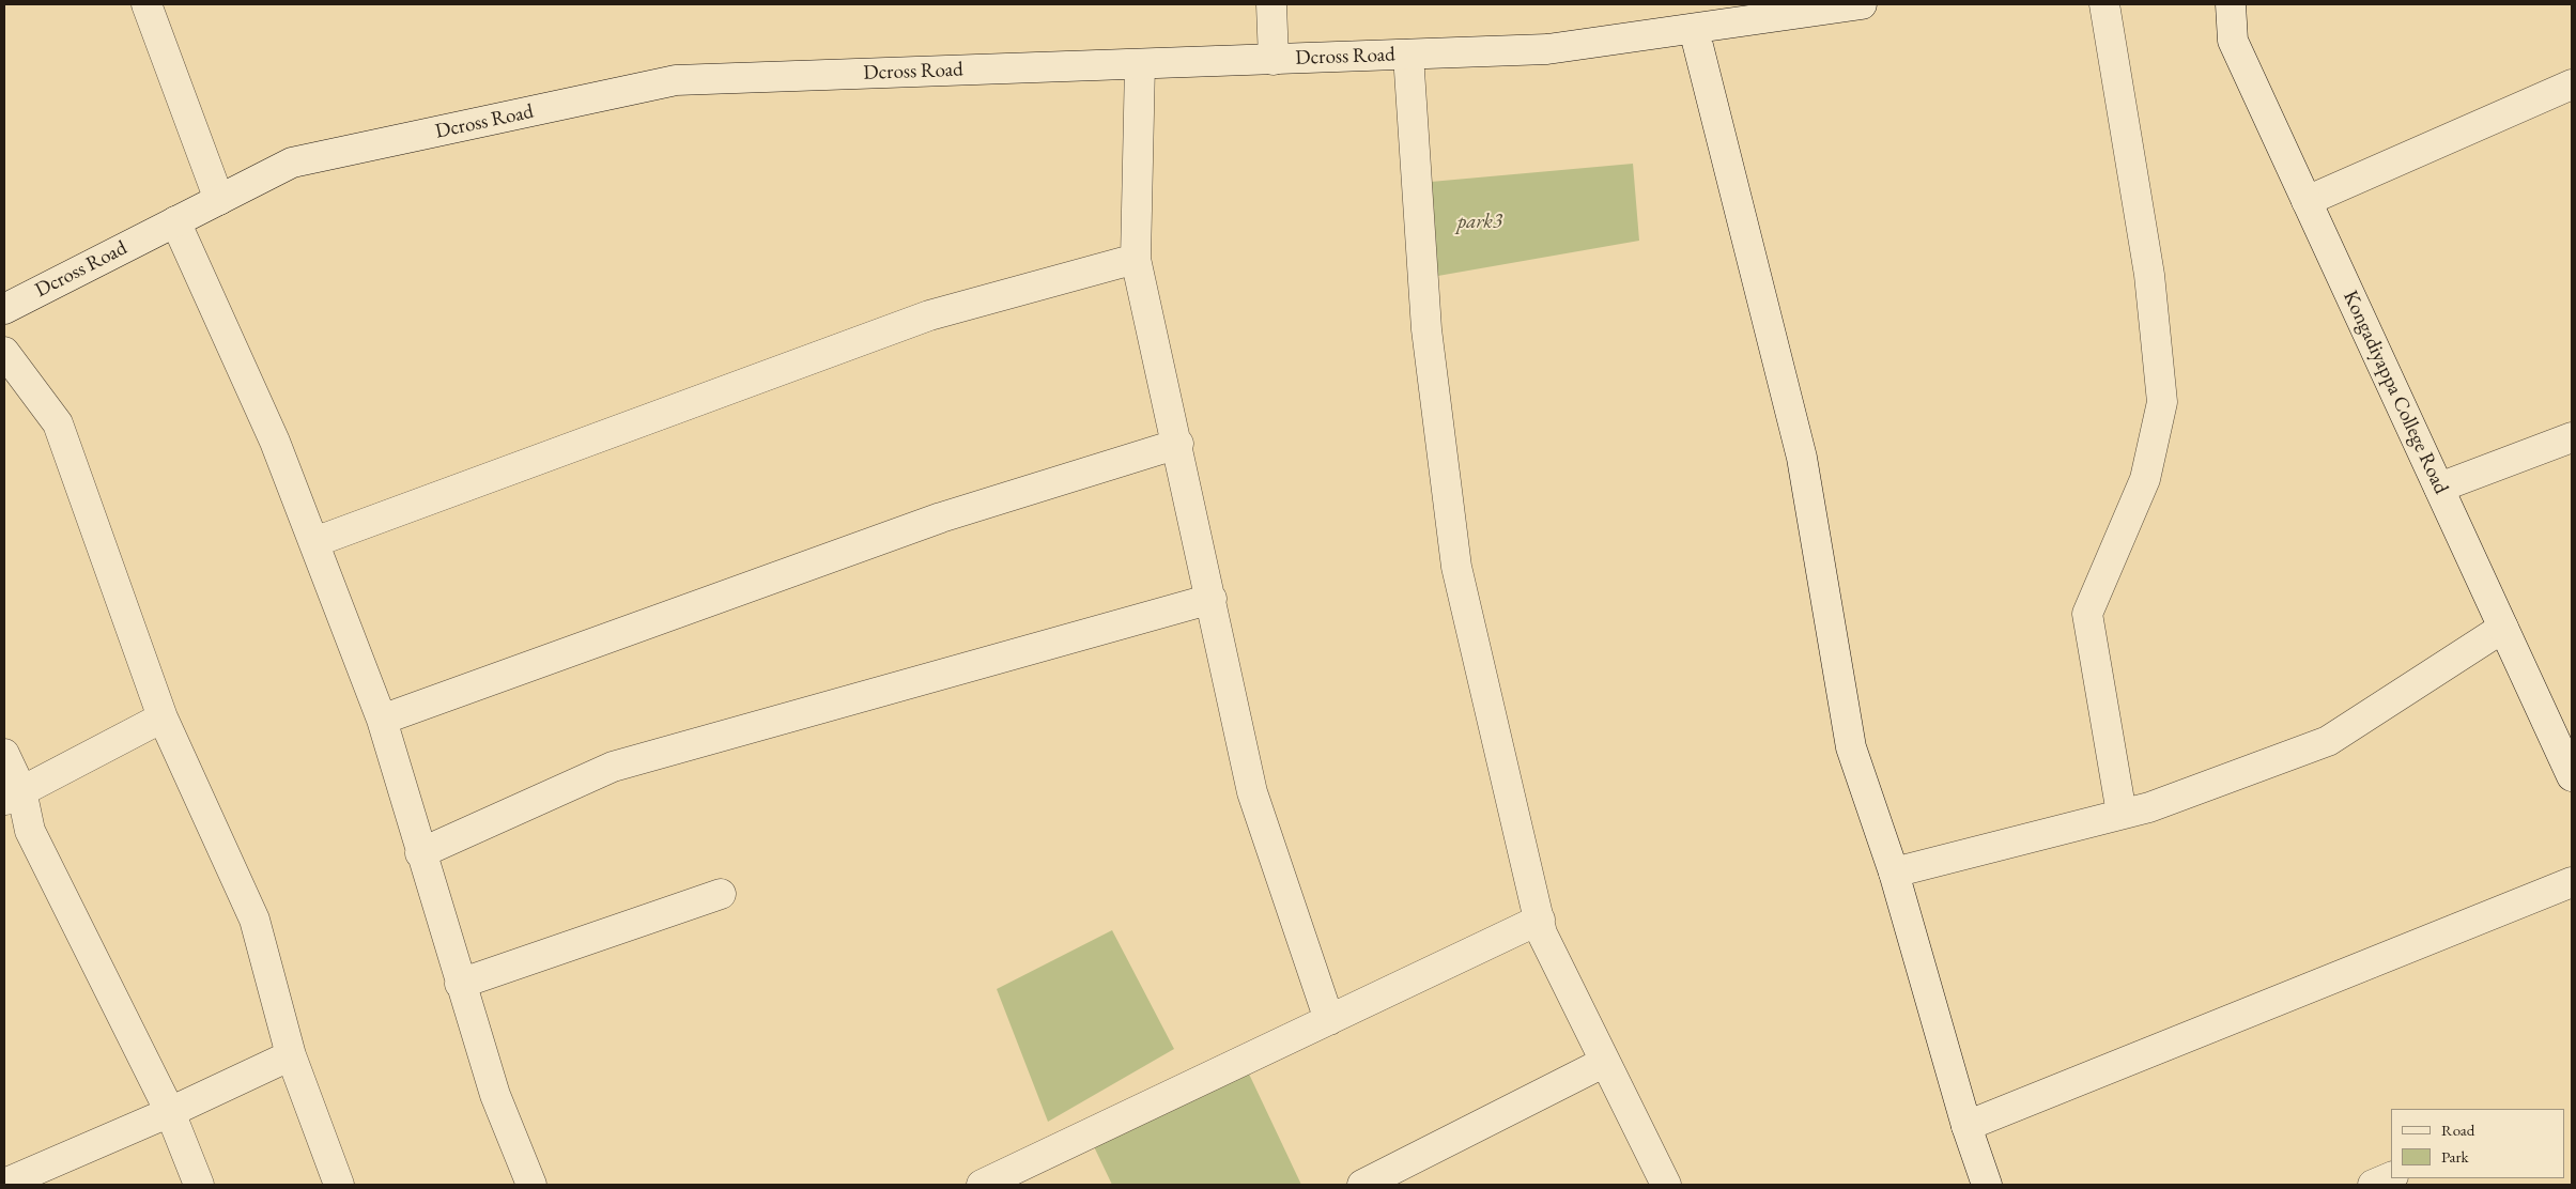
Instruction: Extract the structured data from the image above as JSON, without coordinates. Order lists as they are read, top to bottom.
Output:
{
  "streets": {
    "street": ["Dcross Road", "Kongadiyappa College Road"]
  },
  "parks": ["park3"],
  "legend": ["Road", "Park"]
}
